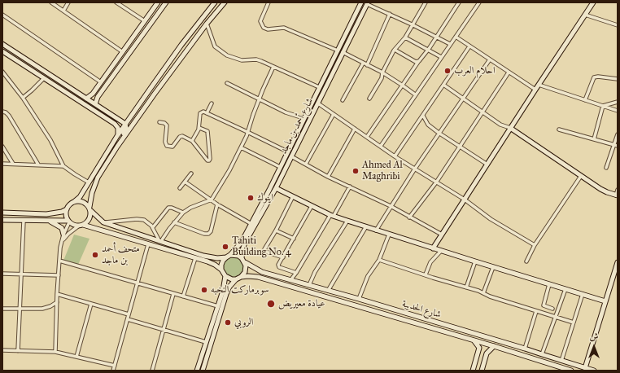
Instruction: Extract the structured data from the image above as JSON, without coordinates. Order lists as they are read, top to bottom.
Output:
{
  "streets": {
    "street": ["شارع أحمد بن ماجد", "شارع الحديبة"]
  },
  "crossings": [
    ["شارع أحمد بن ماجد", "شارع الحديبة"]
  ],
  "places": [
    "احلام العرب",
    "Ahmed Al Maghribi",
    "اينوك",
    "Tahiti Building No. 4",
    "متحف أحمد بن ماجد",
    "سوبرماركت النخبه",
    "عيادة معيريض",
    "الروبي"
  ],
  "north": "top"
}
